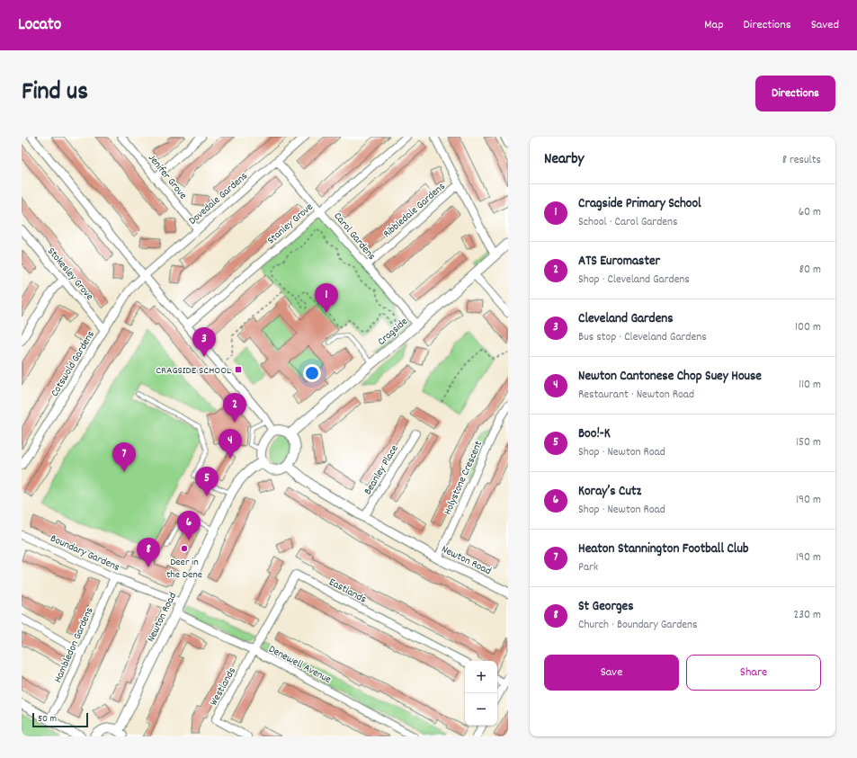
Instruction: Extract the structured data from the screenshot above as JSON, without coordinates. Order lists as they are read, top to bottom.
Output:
{
  "streets": {
    "street": [
      "Jenifer Grove",
      "Dovedale Gardens",
      "Ribbledale Gardens",
      "Stanley Grove",
      "Carol Gardens",
      "Stokesley Grove",
      "Cragside",
      "Cotswold Gardens",
      "Beanley Place",
      "Holystone Crescent",
      "Boundary Gardens",
      "Newton Road",
      "Eastlands",
      "Hambledon Gardens",
      "Denewell Avenue",
      "Westlands"
    ]
  },
  "crossings": [
    ["Jenifer Grove", "Dovedale Gardens"],
    ["Dovedale Gardens", "Carol Gardens"],
    ["Dovedale Gardens", "Cotswold Gardens"],
    ["Ribbledale Gardens", "Carol Gardens"],
    ["Stanley Grove", "Carol Gardens"],
    ["Carol Gardens", "Cragside"],
    ["Stokesley Grove", "Cotswold Gardens"],
    ["Cragside", "Newton Road"],
    ["Beanley Place", "Newton Road"],
    ["Holystone Crescent", "Newton Road"],
    ["Boundary Gardens", "Newton Road"],
    ["Boundary Gardens", "Hambledon Gardens"],
    ["Newton Road", "Denewell Avenue"],
    ["Eastlands", "Denewell Avenue"],
    ["Eastlands", "Westlands"],
    ["Denewell Avenue", "Westlands"]
  ],
  "places": {
    "transit": ["CRAGSIDE SCHOOL"],
    "other": ["Deer in the Dene"]
  },
  "scale_bar": "50 m",
  "page": {
    "header": "Locato",
    "nav": ["Map", "Directions", "Saved"],
    "title": "Find us",
    "buttons": [
      "Directions",
      ["Save", "Share"]
    ],
    "heading": ["Nearby", "8 results"],
    "list": [
      {
        "mark": "1",
        "name": "Cragside Primary School",
        "note": "School · Carol Gardens",
        "value": "60 m"
      },
      {
        "mark": "2",
        "name": "ATS Euromaster",
        "note": "Shop · Cleveland Gardens",
        "value": "80 m"
      },
      {
        "mark": "3",
        "name": "Cleveland Gardens",
        "note": "Bus stop · Cleveland Gardens",
        "value": "100 m"
      },
      {
        "mark": "4",
        "name": "Newton Cantonese Chop Suey House",
        "note": "Restaurant · Newton Road",
        "value": "110 m"
      },
      {
        "mark": "5",
        "name": "Boo!-K",
        "note": "Shop · Newton Road",
        "value": "150 m"
      },
      {
        "mark": "6",
        "name": "Koray’s Cutz",
        "note": "Shop · Newton Road",
        "value": "190 m"
      },
      {
        "mark": "7",
        "name": "Heaton Stannington Football Club",
        "note": "Park",
        "value": "190 m"
      },
      {
        "mark": "8",
        "name": "St Georges",
        "note": "Church · Boundary Gardens",
        "value": "230 m"
      }
    ],
    "pins": [
      "1",
      "3",
      "2",
      "4",
      "7",
      "5",
      "6",
      "8"
    ],
    "map_buttons": ["+", "−"],
    "scale": "50 m"
  }
}
